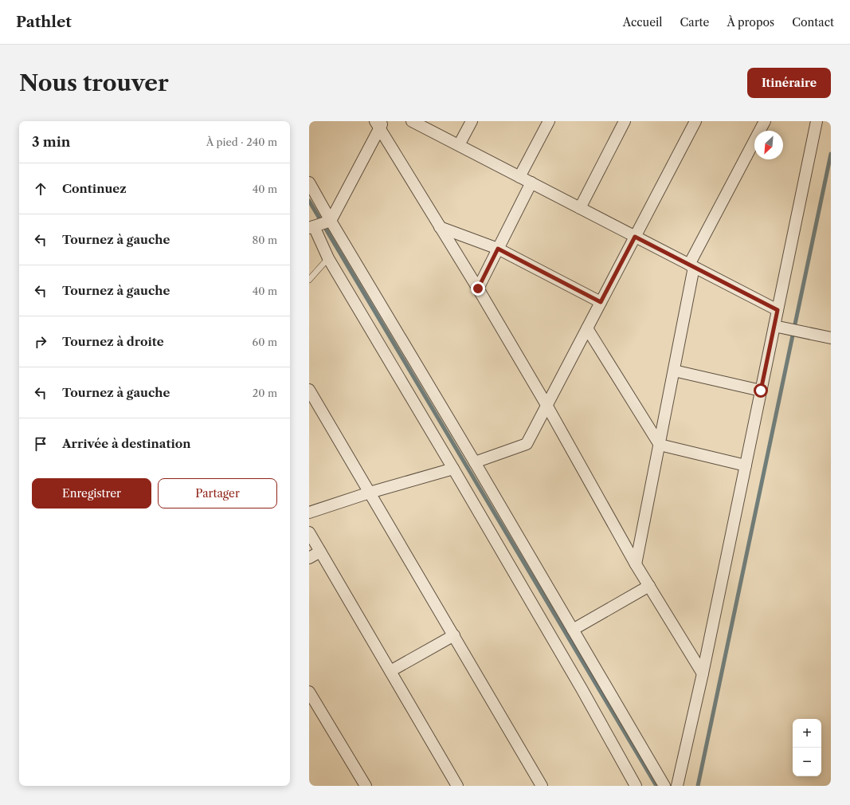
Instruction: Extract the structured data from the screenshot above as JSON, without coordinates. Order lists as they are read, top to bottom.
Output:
{
  "north": "bottom left",
  "page": {
    "header": "Pathlet",
    "nav": [
      "Accueil",
      "Carte",
      "À propos",
      "Contact"
    ],
    "buttons": [
      "Itinéraire",
      ["Enregistrer", "Partager"]
    ],
    "title": "Nous trouver",
    "heading": ["3 min", "À pied · 240 m"],
    "list": [
      ["Continuez", "40 m"],
      ["Tournez à gauche", "80 m"],
      ["Tournez à gauche", "40 m"],
      ["Tournez à droite", "60 m"],
      ["Tournez à gauche", "20 m"],
      "Arrivée à destination"
    ],
    "map_buttons": ["+", "−"]
  }
}
